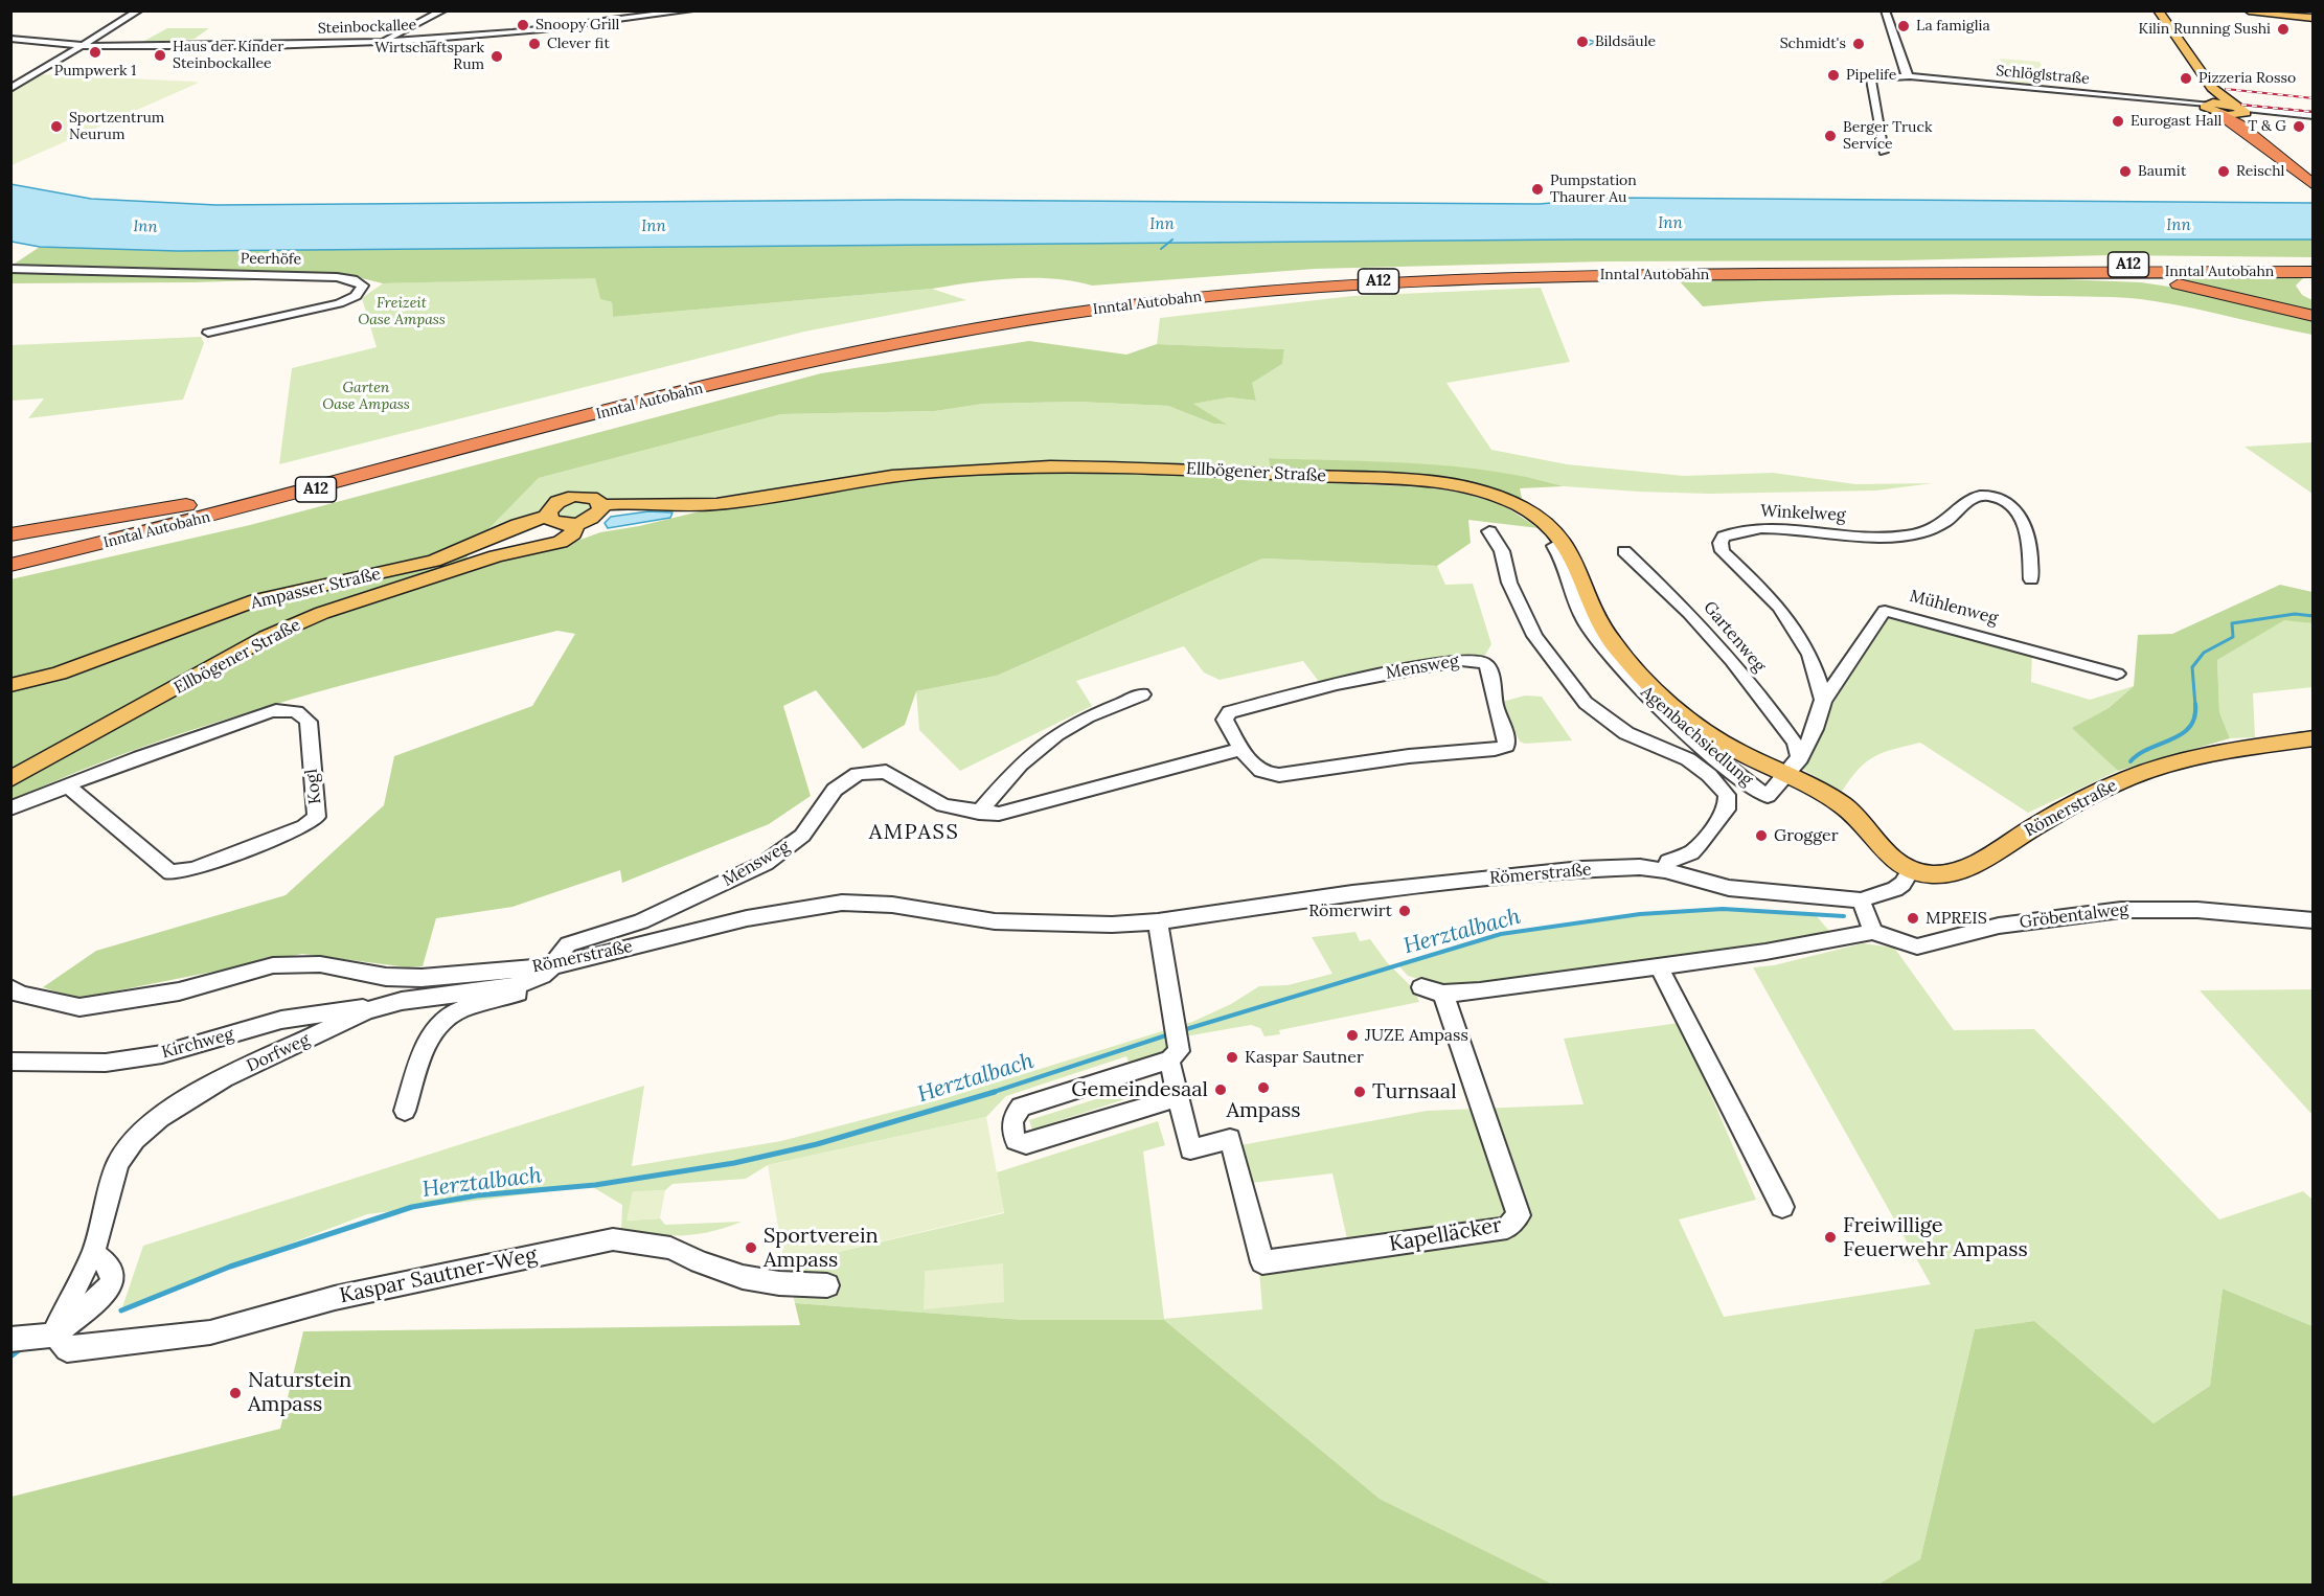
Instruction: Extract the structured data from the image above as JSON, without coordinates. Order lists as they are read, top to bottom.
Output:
{
  "streets": {
    "highway": ["A12", "Inntal Autobahn"],
    "main road": ["Ellbögener Straße", "Ampasser Straße", "Römerstraße"],
    "street": [
      "Steinbockallee",
      "Schlöglstraße",
      "Peerhöfe",
      "Winkelweg",
      "Mühlenweg",
      "Gartenweg",
      "Mensweg",
      "Agenbachsiedlung",
      "Kogl",
      "Gröbentalweg",
      "Kirchweg",
      "Dorfweg",
      "Kapelläcker",
      "Kaspar Sautner-Weg"
    ]
  },
  "crossings": [
    ["Ellbögener Straße", "Ampasser Straße"],
    ["Ellbögener Straße", "Gartenweg"],
    ["Ellbögener Straße", "Agenbachsiedlung"],
    ["Ellbögener Straße", "Römerstraße"],
    ["Winkelweg", "Mühlenweg"],
    ["Gartenweg", "Agenbachsiedlung"],
    ["Gartenweg", "Römerstraße"],
    ["Mensweg", "Römerstraße"],
    ["Mensweg", "Dorfweg"],
    ["Agenbachsiedlung", "Römerstraße"],
    ["Römerstraße", "Dorfweg"],
    ["Kirchweg", "Dorfweg"],
    ["Dorfweg", "Kaspar Sautner-Weg"]
  ],
  "districts": ["AMPASS"],
  "water": ["Inn", "Herztalbach"],
  "parks": ["Freizeit Oase Ampass", "Garten Oase Ampass"],
  "places": [
    "Snoopy Grill",
    "La famiglia",
    "Kilin Running Sushi",
    "Bildsäule",
    "Clever fit",
    "Schmidt's",
    "Pumpwerk 1",
    "Haus der Kinder Steinbockallee",
    "Wirtschaftspark Rum",
    "Pipelife",
    "Pizzeria Rosso",
    "Eurogast Hall",
    "Sportzentrum Neurum",
    "T & G",
    "Berger Truck Service",
    "Baumit",
    "Reischl",
    "Pumpstation Thaurer Au",
    "Grogger",
    "Römerwirt",
    "MPREIS",
    "JUZE Ampass",
    "Kaspar Sautner",
    "Ampass",
    "Gemeindesaal",
    "Turnsaal",
    "Freiwillige Feuerwehr Ampass",
    "Sportverein Ampass",
    "Naturstein Ampass"
  ]
}
